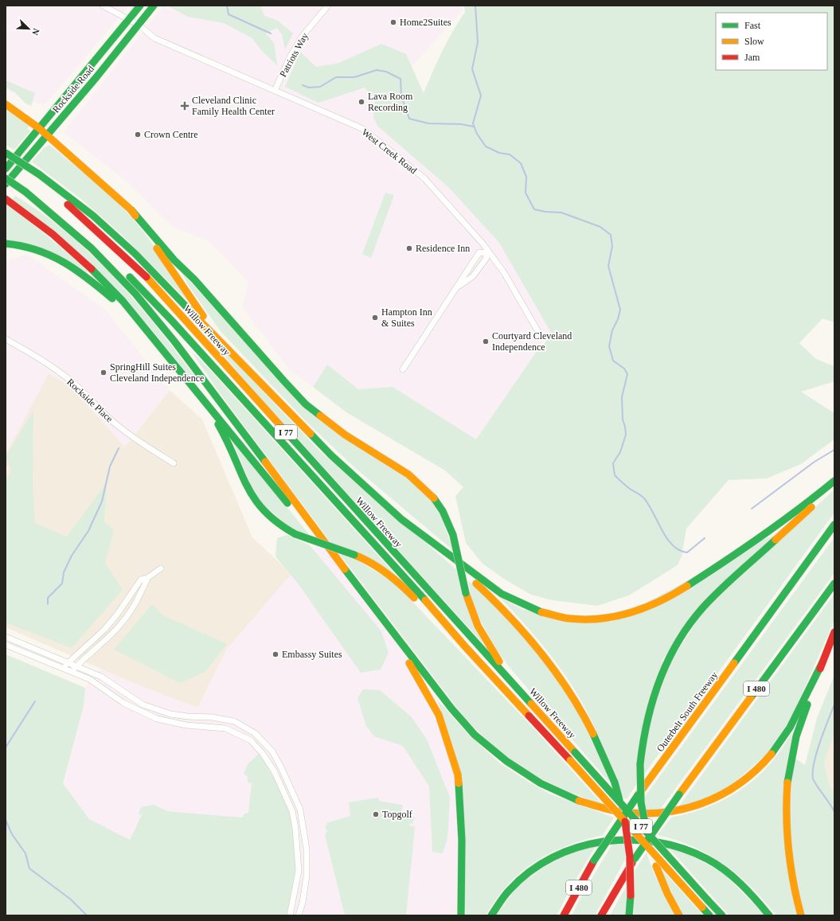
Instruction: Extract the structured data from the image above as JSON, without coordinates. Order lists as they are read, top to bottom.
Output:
{
  "streets": {
    "main road": [
      "Rockside Road",
      "Willow Freeway",
      "I 77",
      "I 480",
      "Outerbelt South Freeway"
    ],
    "street": ["Patriots Way", "West Creek Road", "Rockside Place"]
  },
  "crossings": [
    ["Patriots Way", "West Creek Road"],
    ["Rockside Road", "West Creek Road"]
  ],
  "places": {
    "other": [
      "Home2Suites",
      "Lava Room Recording",
      "Crown Centre",
      "Residence Inn",
      "Hampton Inn & Suites",
      "Courtyard Cleveland Independence",
      "SpringHill Suites Cleveland Independence",
      "Embassy Suites",
      "Topgolf"
    ],
    "health": ["Cleveland Clinic Family Health Center"]
  },
  "legend": ["Fast", "Slow", "Jam"],
  "north": "bottom right"
}
